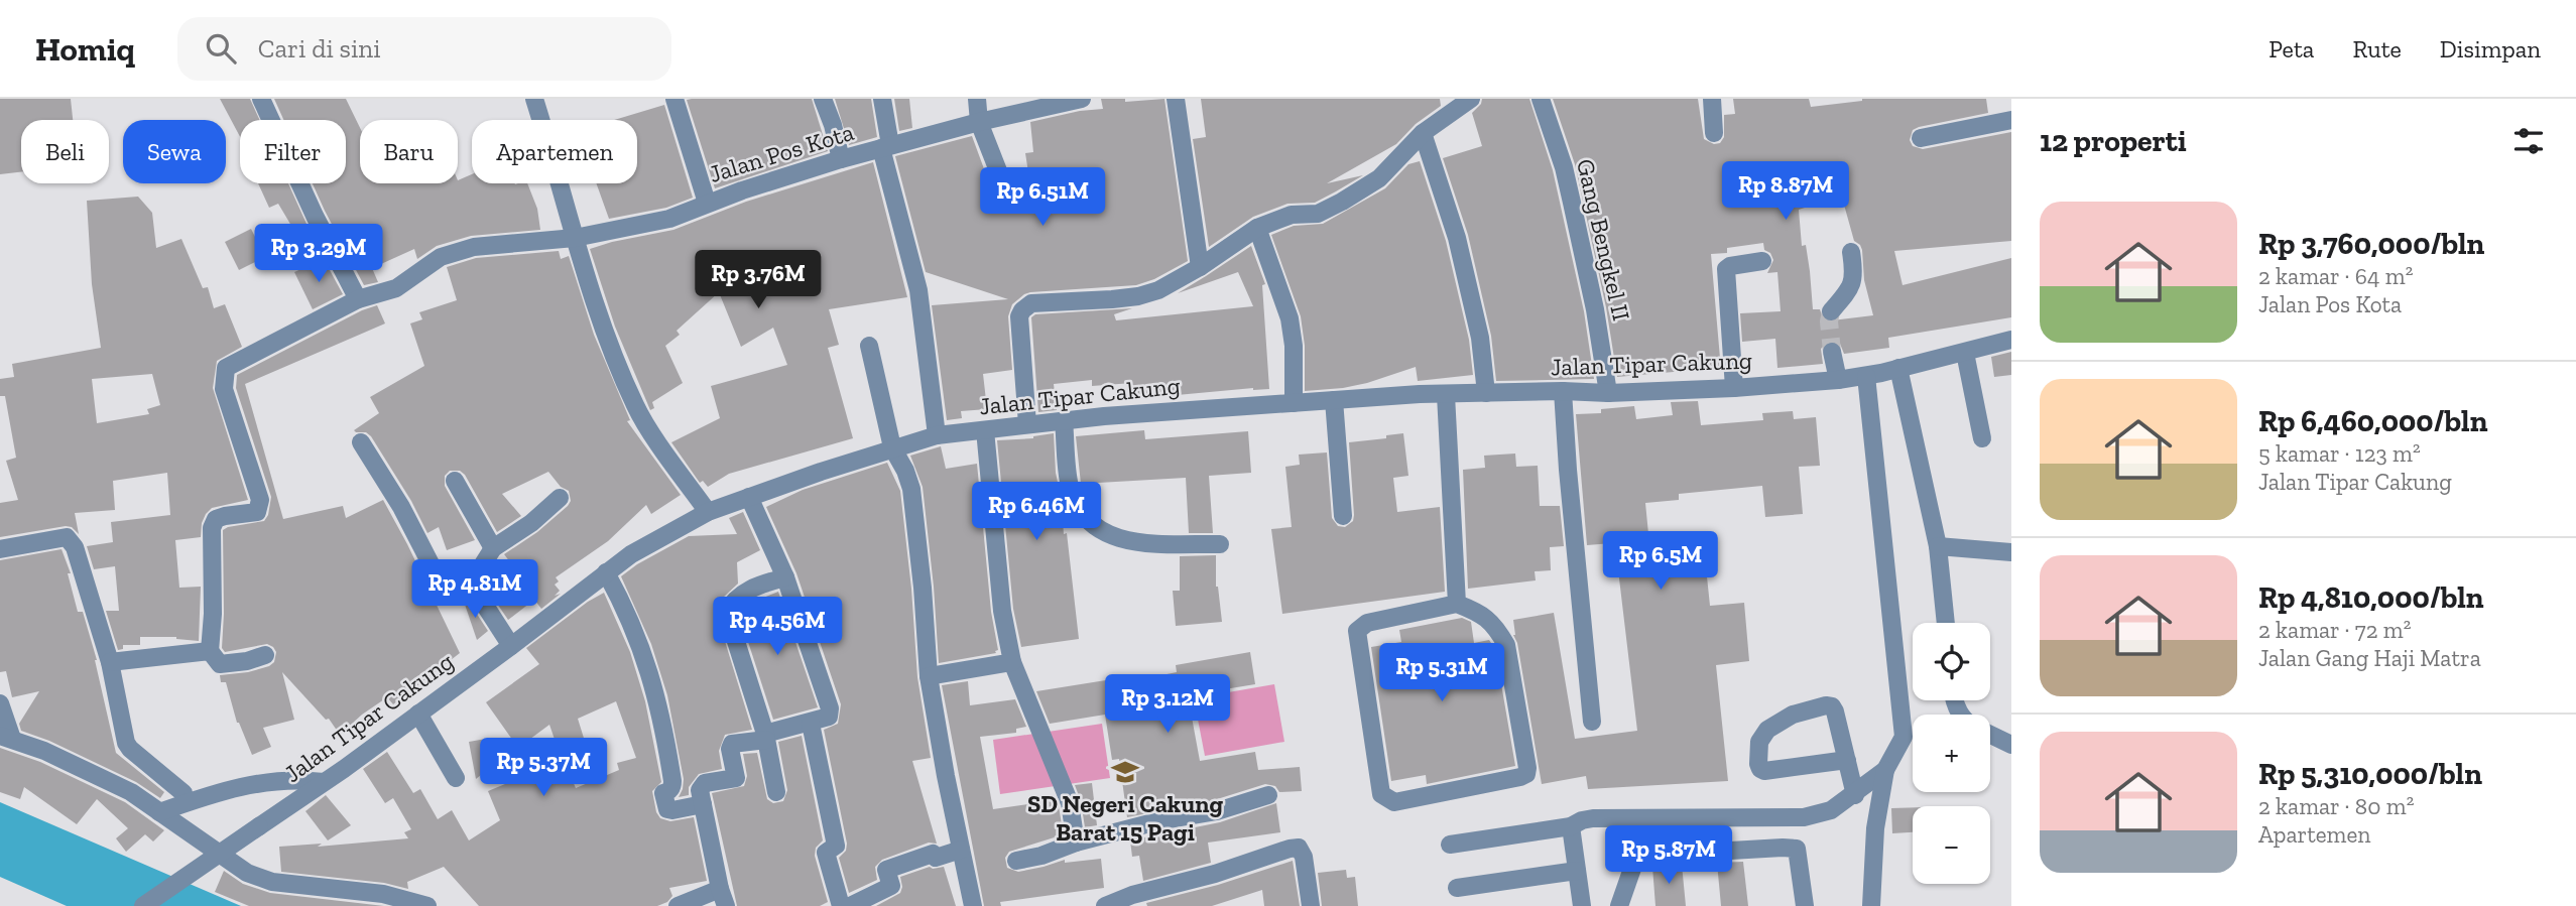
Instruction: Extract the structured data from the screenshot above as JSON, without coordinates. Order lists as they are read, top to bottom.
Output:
{
  "streets": {
    "street": ["Jalan Pos Kota", "Gang Bengkel II", "Jalan Tipar Cakung"]
  },
  "crossings": [
    ["Gang Bengkel II", "Jalan Tipar Cakung"]
  ],
  "places": {
    "school or university": ["SD Negeri Cakung Barat 15 Pagi"]
  },
  "page": {
    "header": "Homiq",
    "search": "Cari di sini",
    "nav": ["Peta", "Rute", "Disimpan"],
    "heading": "12 properti",
    "chip": [
      "Beli",
      "Sewa",
      "Filter",
      "Baru",
      "Apartemen"
    ],
    "price": [
      "Rp 8.87M",
      "Rp 6.51M",
      "Rp 3.29M",
      "Rp 3.76M",
      "Rp 6.46M",
      "Rp 6.5M",
      "Rp 4.81M",
      "Rp 4.56M",
      "Rp 5.31M",
      "Rp 3.12M",
      "Rp 5.37M",
      "Rp 5.87M"
    ],
    "list": [
      {
        "name": "Rp 3,760,000/bln",
        "note": "2 kamar · 64 m² · Jalan Pos Kota"
      },
      {
        "name": "Rp 6,460,000/bln",
        "note": "5 kamar · 123 m² · Jalan Tipar Cakung"
      },
      {
        "name": "Rp 4,810,000/bln",
        "note": "2 kamar · 72 m² · Jalan Gang Haji Matra"
      },
      {
        "name": "Rp 5,310,000/bln",
        "note": "2 kamar · 80 m² · Apartemen"
      }
    ],
    "map_buttons": ["+", "−"]
  }
}
